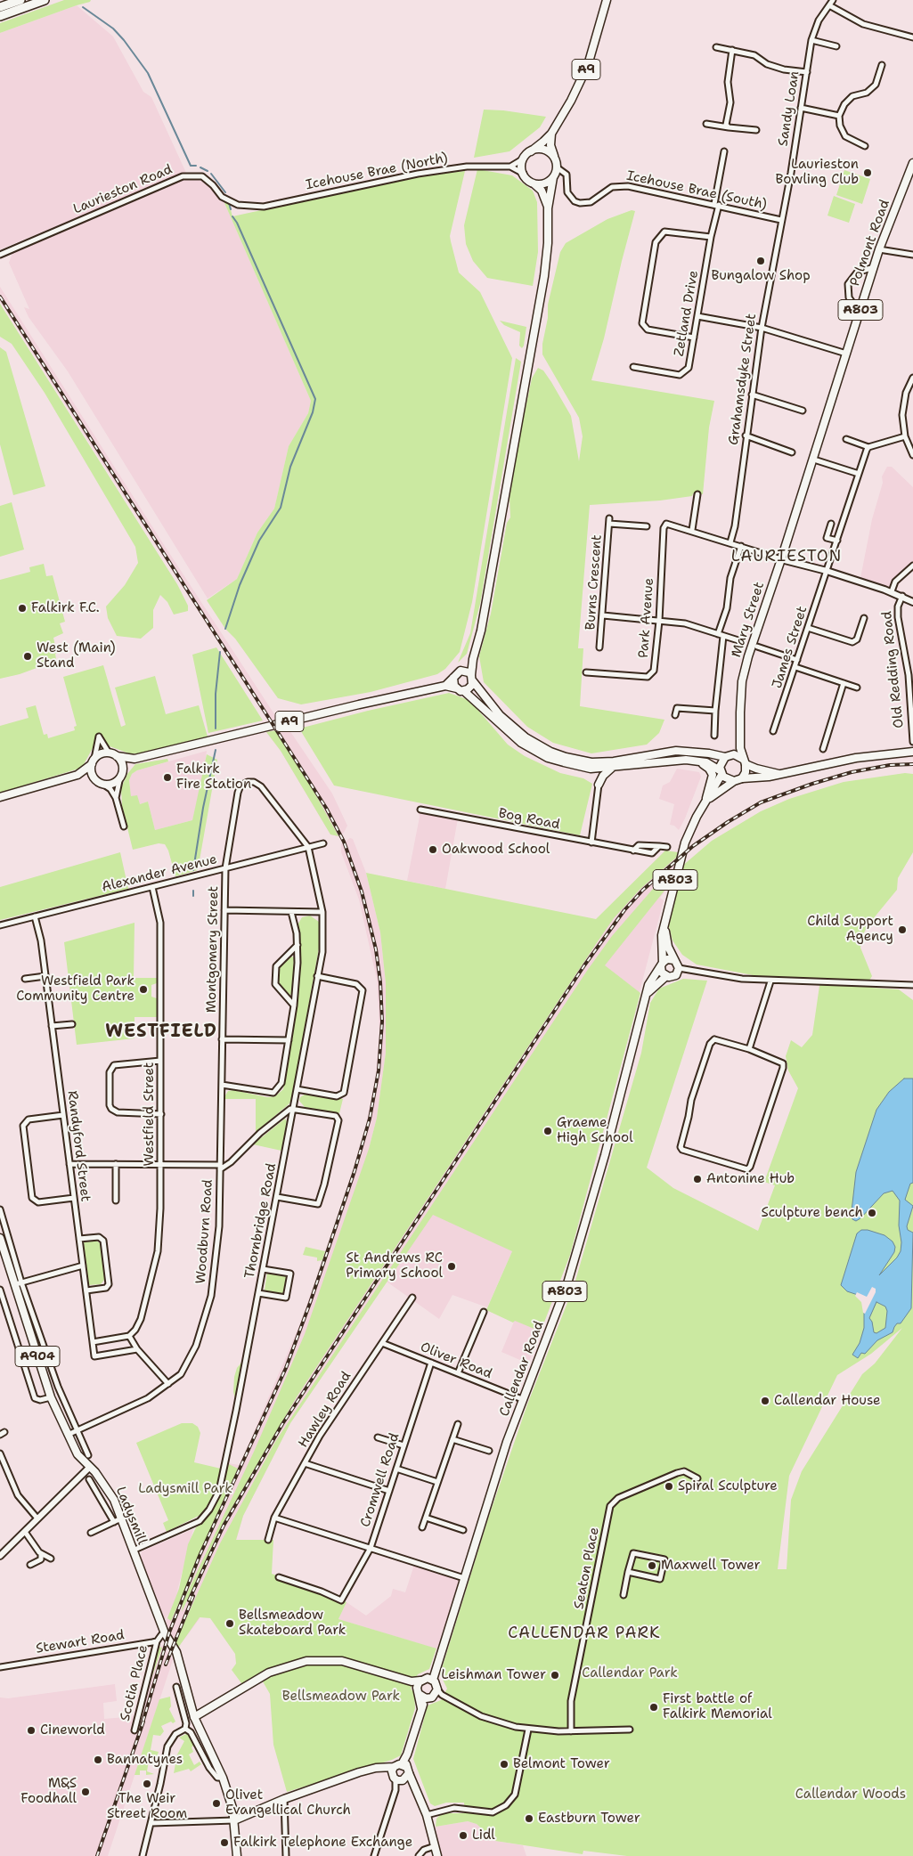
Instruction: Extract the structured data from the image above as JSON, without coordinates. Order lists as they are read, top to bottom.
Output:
{
  "streets": {
    "main road": [
      "A9",
      "Polmont Road",
      "A803",
      "Mary Street",
      "A904",
      "Callendar Road",
      "Ladysmill"
    ],
    "street": [
      "Sandy Loan",
      "Icehouse Brae (North)",
      "Laurieston Road",
      "Icehouse Brae (South)",
      "Zetland Drive",
      "Grahamsdyke Street",
      "Burns Crescent",
      "Park Avenue",
      "James Street",
      "Old Redding Road",
      "Bog Road",
      "Alexander Avenue",
      "Montgomery Street",
      "Westfield Street",
      "Randyford Street",
      "Thornbridge Road",
      "Woodburn Road",
      "Oliver Road",
      "Hawley Road",
      "Cromwell Road",
      "Seaton Place",
      "Stewart Road",
      "Scotia Place"
    ]
  },
  "crossings": [
    ["A9", "Icehouse Brae (North)"],
    ["A9", "Icehouse Brae (South)"],
    ["Sandy Loan", "Icehouse Brae (South)"],
    ["Sandy Loan", "Grahamsdyke Street"],
    ["Icehouse Brae (North)", "Laurieston Road"],
    ["Icehouse Brae (North)", "Icehouse Brae (South)"],
    ["Icehouse Brae (South)", "Zetland Drive"],
    ["Icehouse Brae (South)", "Grahamsdyke Street"],
    ["Polmont Road", "Mary Street"],
    ["A803", "Mary Street"],
    ["A803", "Callendar Road"],
    ["Alexander Avenue", "Montgomery Street"],
    ["Alexander Avenue", "Westfield Street"],
    ["Alexander Avenue", "Randyford Street"],
    ["Alexander Avenue", "Thornbridge Road"],
    ["Montgomery Street", "Thornbridge Road"],
    ["Montgomery Street", "Woodburn Road"],
    ["Thornbridge Road", "Woodburn Road"],
    ["Thornbridge Road", "Ladysmill"],
    ["Woodburn Road", "A904"],
    ["A904", "Ladysmill"],
    ["A904", "Stewart Road"],
    ["A904", "Scotia Place"],
    ["Oliver Road", "Callendar Road"],
    ["Oliver Road", "Hawley Road"],
    ["Oliver Road", "Cromwell Road"],
    ["Ladysmill", "Stewart Road"],
    ["Ladysmill", "Scotia Place"],
    ["Stewart Road", "Scotia Place"]
  ],
  "districts": ["LAURIESTON", "WESTFIELD", "CALLENDAR PARK"],
  "parks": [
    "Ladysmill Park",
    "Callendar Park",
    "Bellsmeadow Park",
    "Callendar Woods"
  ],
  "places": [
    "Laurieston Bowling Club",
    "Bungalow Shop",
    "Falkirk F.C.",
    "West (Main) Stand",
    "Falkirk Fire Station",
    "Oakwood School",
    "Child Support Agency",
    "Westfield Park Community Centre",
    "Graeme High School",
    "Antonine Hub",
    "Sculpture bench",
    "St Andrews RC Primary School",
    "Callendar House",
    "Spiral Sculpture",
    "Maxwell Tower",
    "Bellsmeadow Skateboard Park",
    "Leishman Tower",
    "First battle of Falkirk Memorial",
    "Cineworld",
    "Bannatynes",
    "Belmont Tower",
    "The Weir Street Room",
    "M&S Foodhall",
    "Olivet Evangellical Church",
    "Eastburn Tower",
    "Lidl",
    "Falkirk Telephone Exchange"
  ]
}
